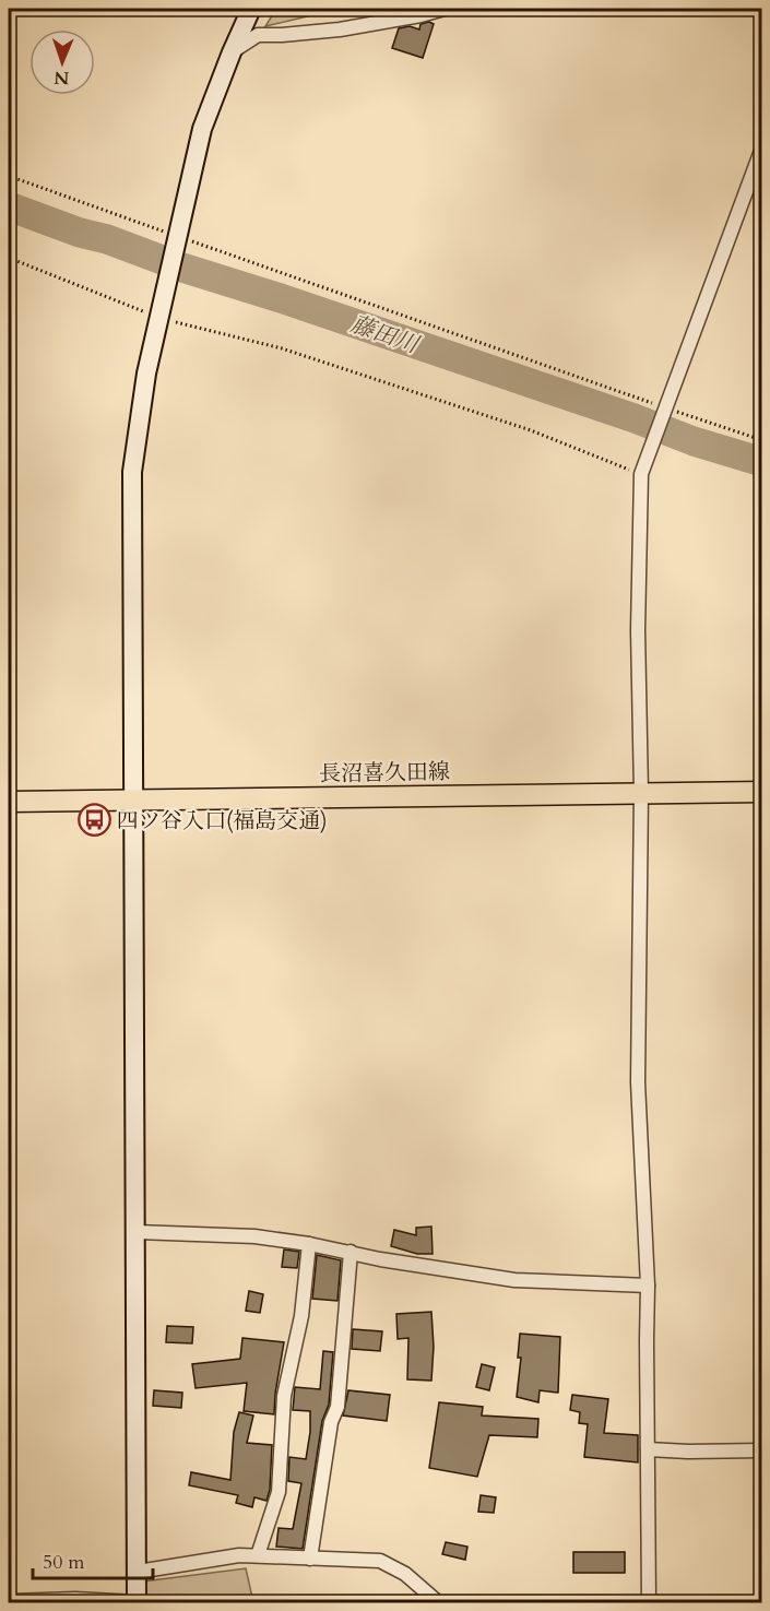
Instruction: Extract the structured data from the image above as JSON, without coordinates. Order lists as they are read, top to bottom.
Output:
{
  "streets": {
    "main road": ["長沼喜久田線"]
  },
  "water": ["藤田川"],
  "places": {
    "bus stop": ["四ツ谷入口(福島交通)"]
  },
  "scale_bar": "50 m",
  "north": "bottom"
}
